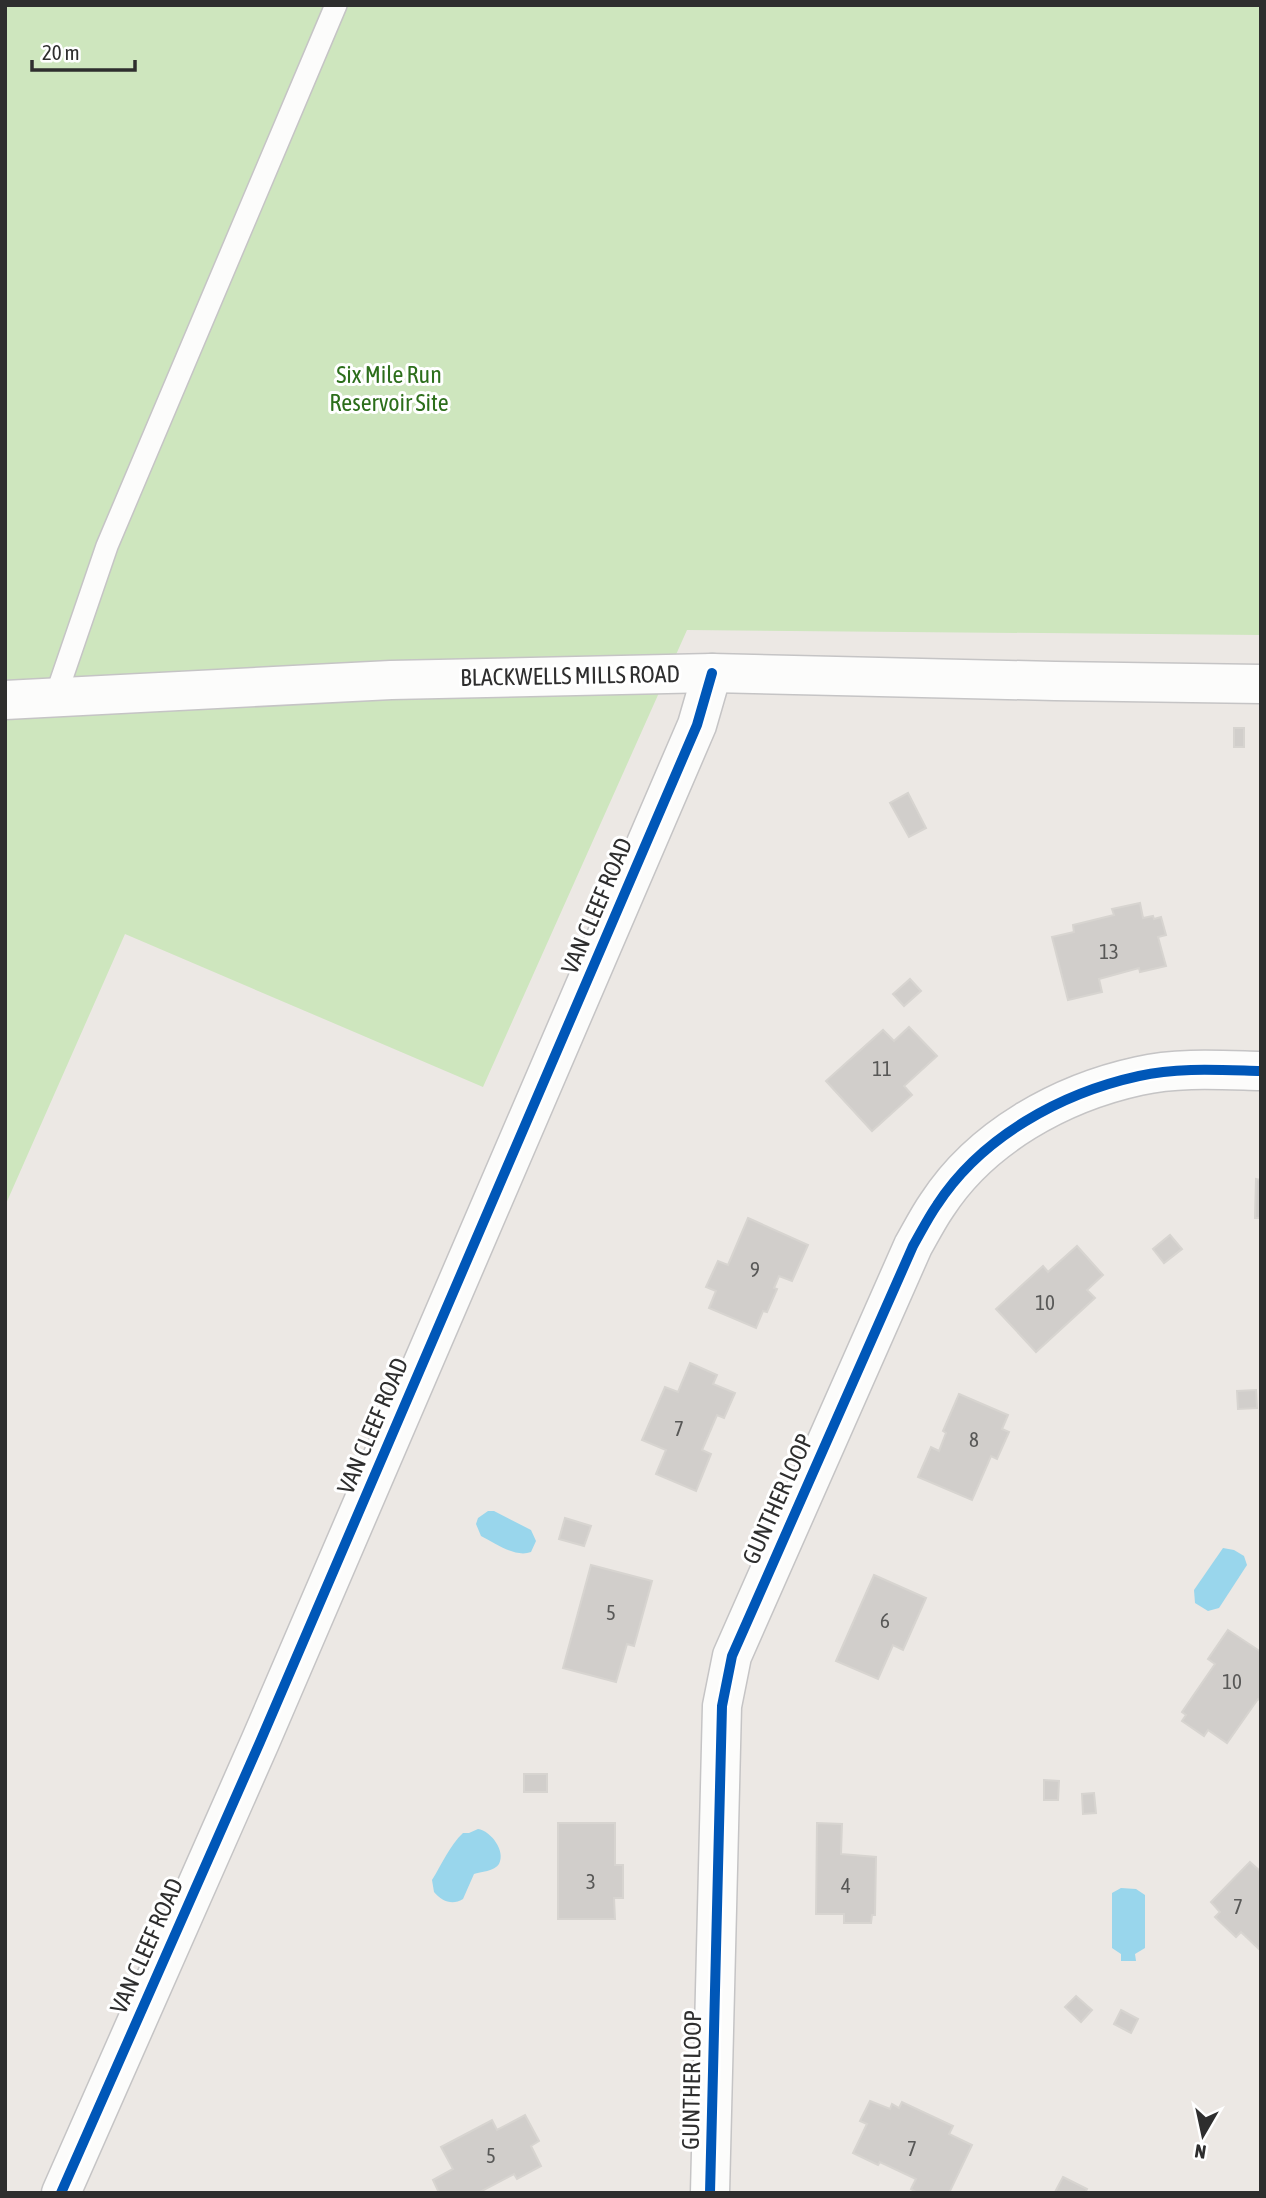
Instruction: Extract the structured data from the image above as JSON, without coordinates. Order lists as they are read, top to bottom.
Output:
{
  "streets": {
    "street": ["BLACKWELLS MILLS ROAD", "VAN CLEEF ROAD", "GUNTHER LOOP"]
  },
  "crossings": [
    ["BLACKWELLS MILLS ROAD", "VAN CLEEF ROAD"]
  ],
  "parks": ["Six Mile Run Reservoir Site"],
  "house_numbers": [
    "13",
    "11",
    "9",
    "10",
    "7",
    "8",
    "5",
    "6",
    "10",
    "3",
    "4",
    "7",
    "7",
    "5"
  ],
  "scale_bar": "20 m",
  "north": "bottom"
}
